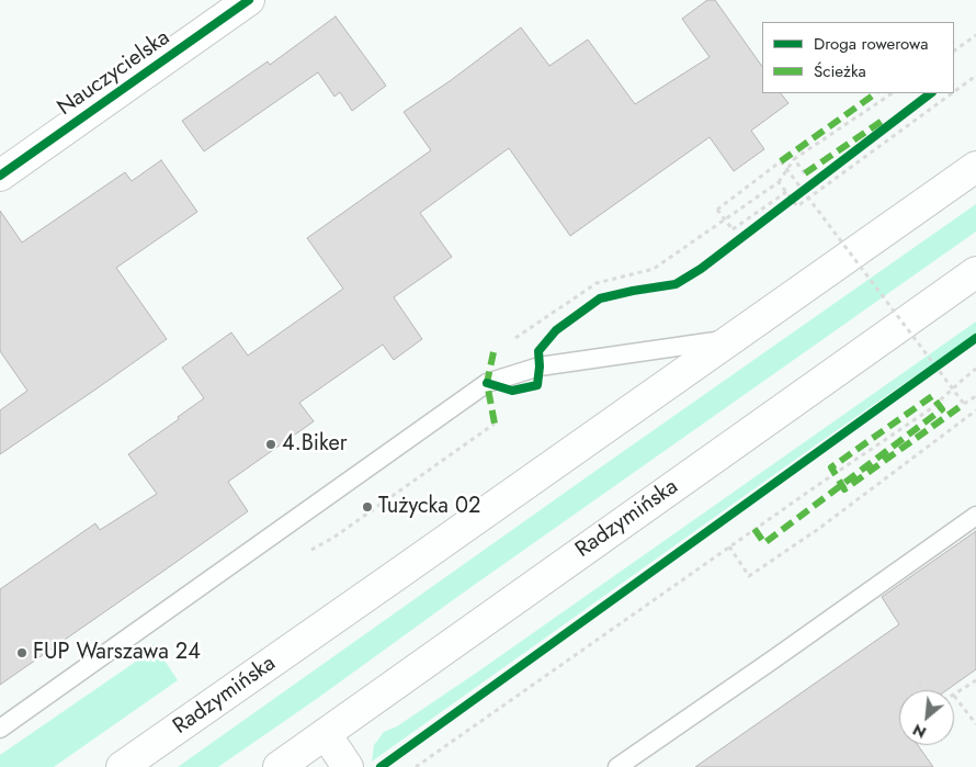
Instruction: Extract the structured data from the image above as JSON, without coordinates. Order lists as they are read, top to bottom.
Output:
{
  "streets": {
    "main road": ["Nauczycielska", "Radzymińska"]
  },
  "places": ["4.Biker", "Tużycka 02", "FUP Warszawa 24"],
  "legend": ["Droga rowerowa", "Ścieżka"],
  "north": "bottom left"
}
